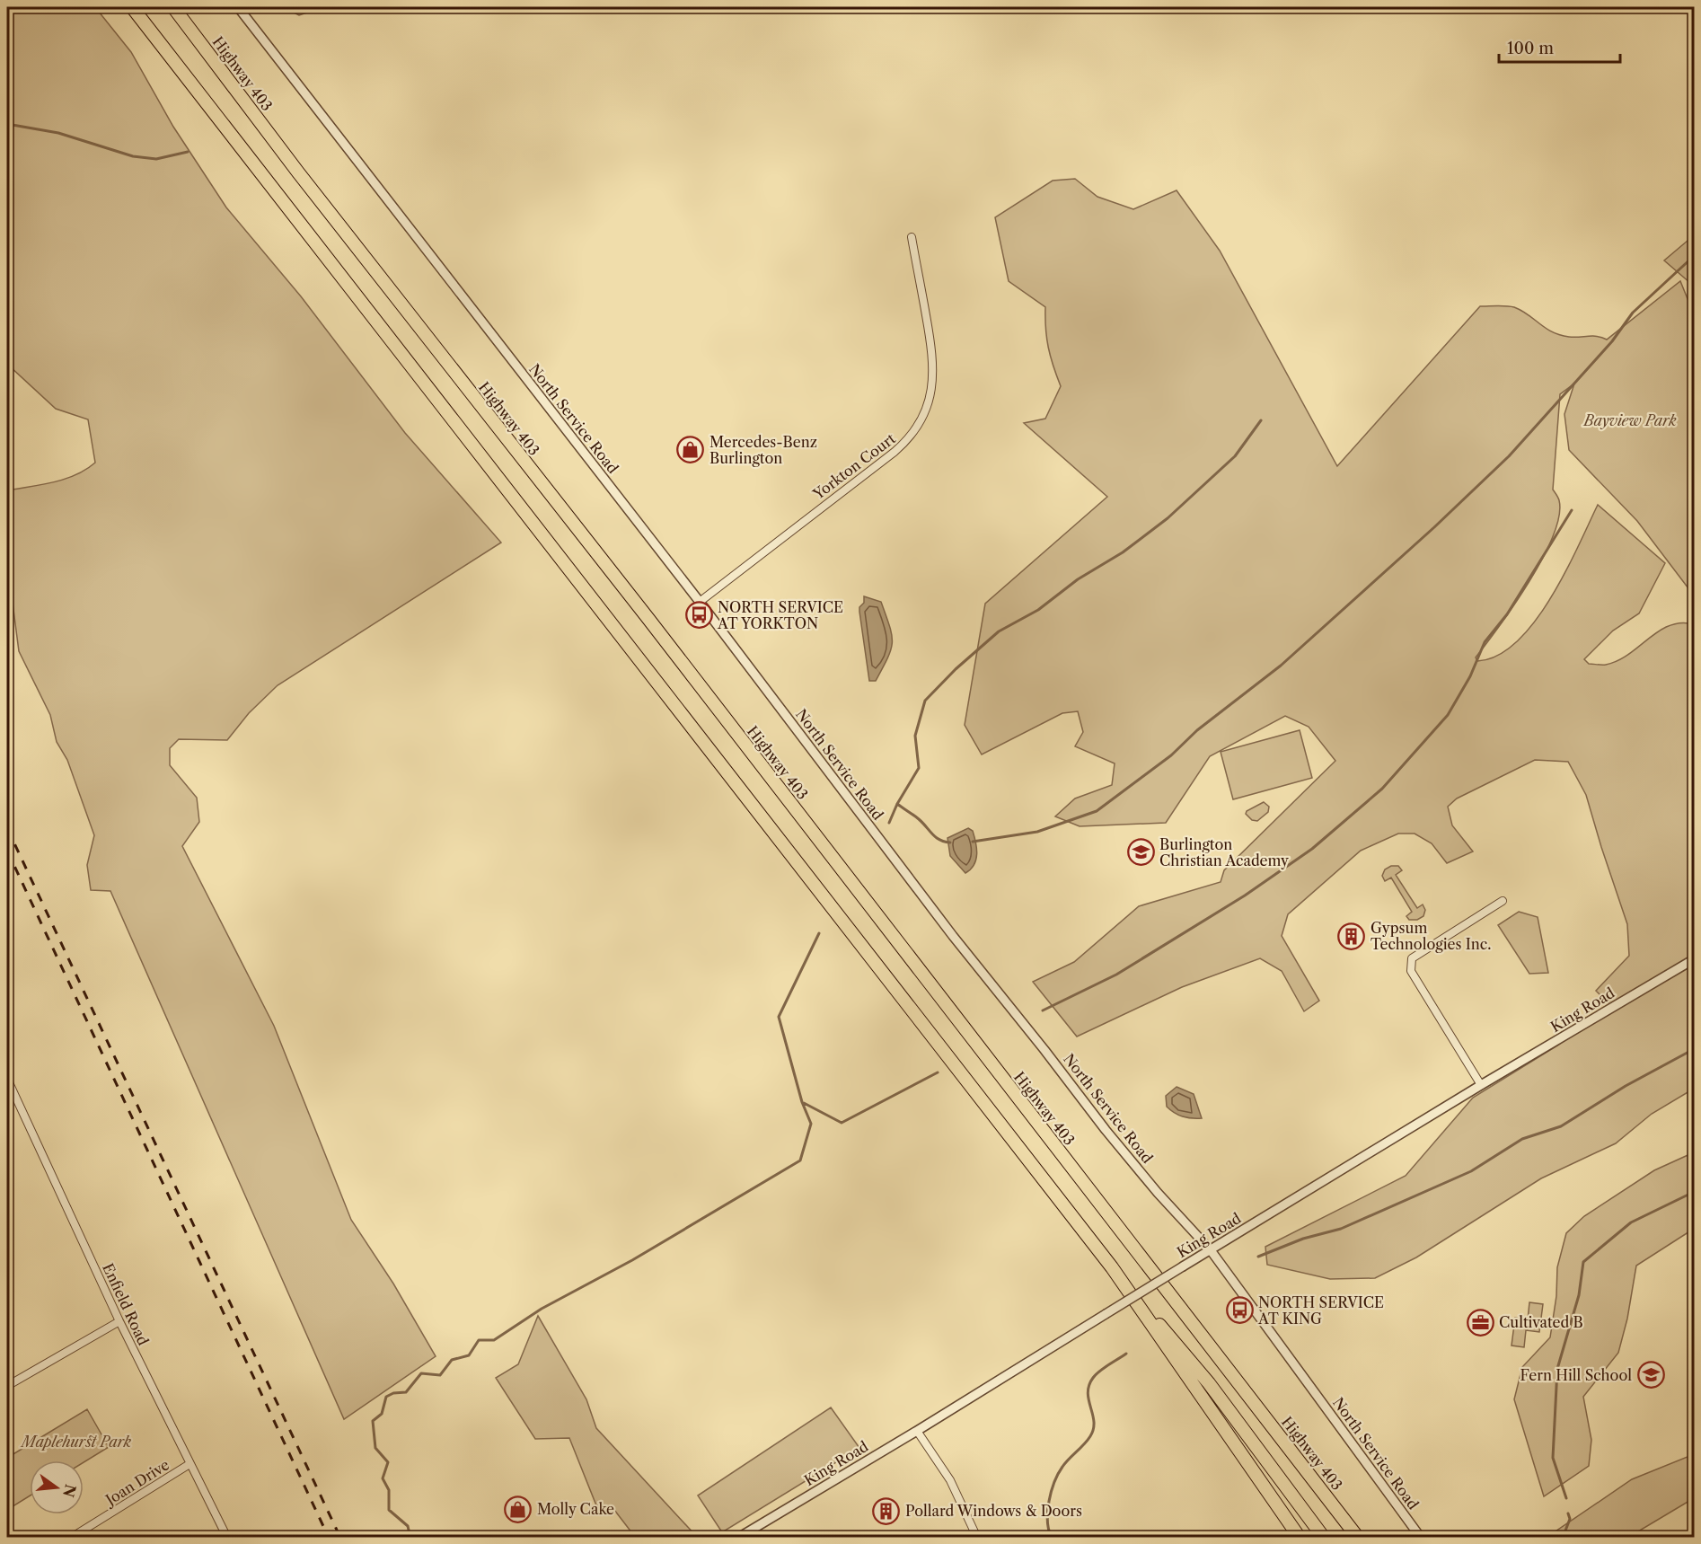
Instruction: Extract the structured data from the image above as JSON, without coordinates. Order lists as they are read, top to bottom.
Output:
{
  "streets": {
    "highway": ["Highway 403"],
    "street": [
      "North Service Road",
      "Yorkton Court",
      "King Road",
      "Enfield Road",
      "Joan Drive"
    ]
  },
  "crossings": [
    ["North Service Road", "Yorkton Court"],
    ["North Service Road", "King Road"],
    ["Enfield Road", "Joan Drive"]
  ],
  "parks": ["Bayview Park", "Maplehurst Park"],
  "places": {
    "shop": ["Mercedes-Benz Burlington", "Molly Cake"],
    "bus stop": ["NORTH SERVICE AT YORKTON", "NORTH SERVICE AT KING"],
    "school or university": ["Burlington Christian Academy", "Fern Hill School"],
    "building": ["Gypsum Technologies Inc.", "Pollard Windows & Doors"],
    "office": ["Cultivated B"]
  },
  "scale_bar": "100 m",
  "north": "right"
}
